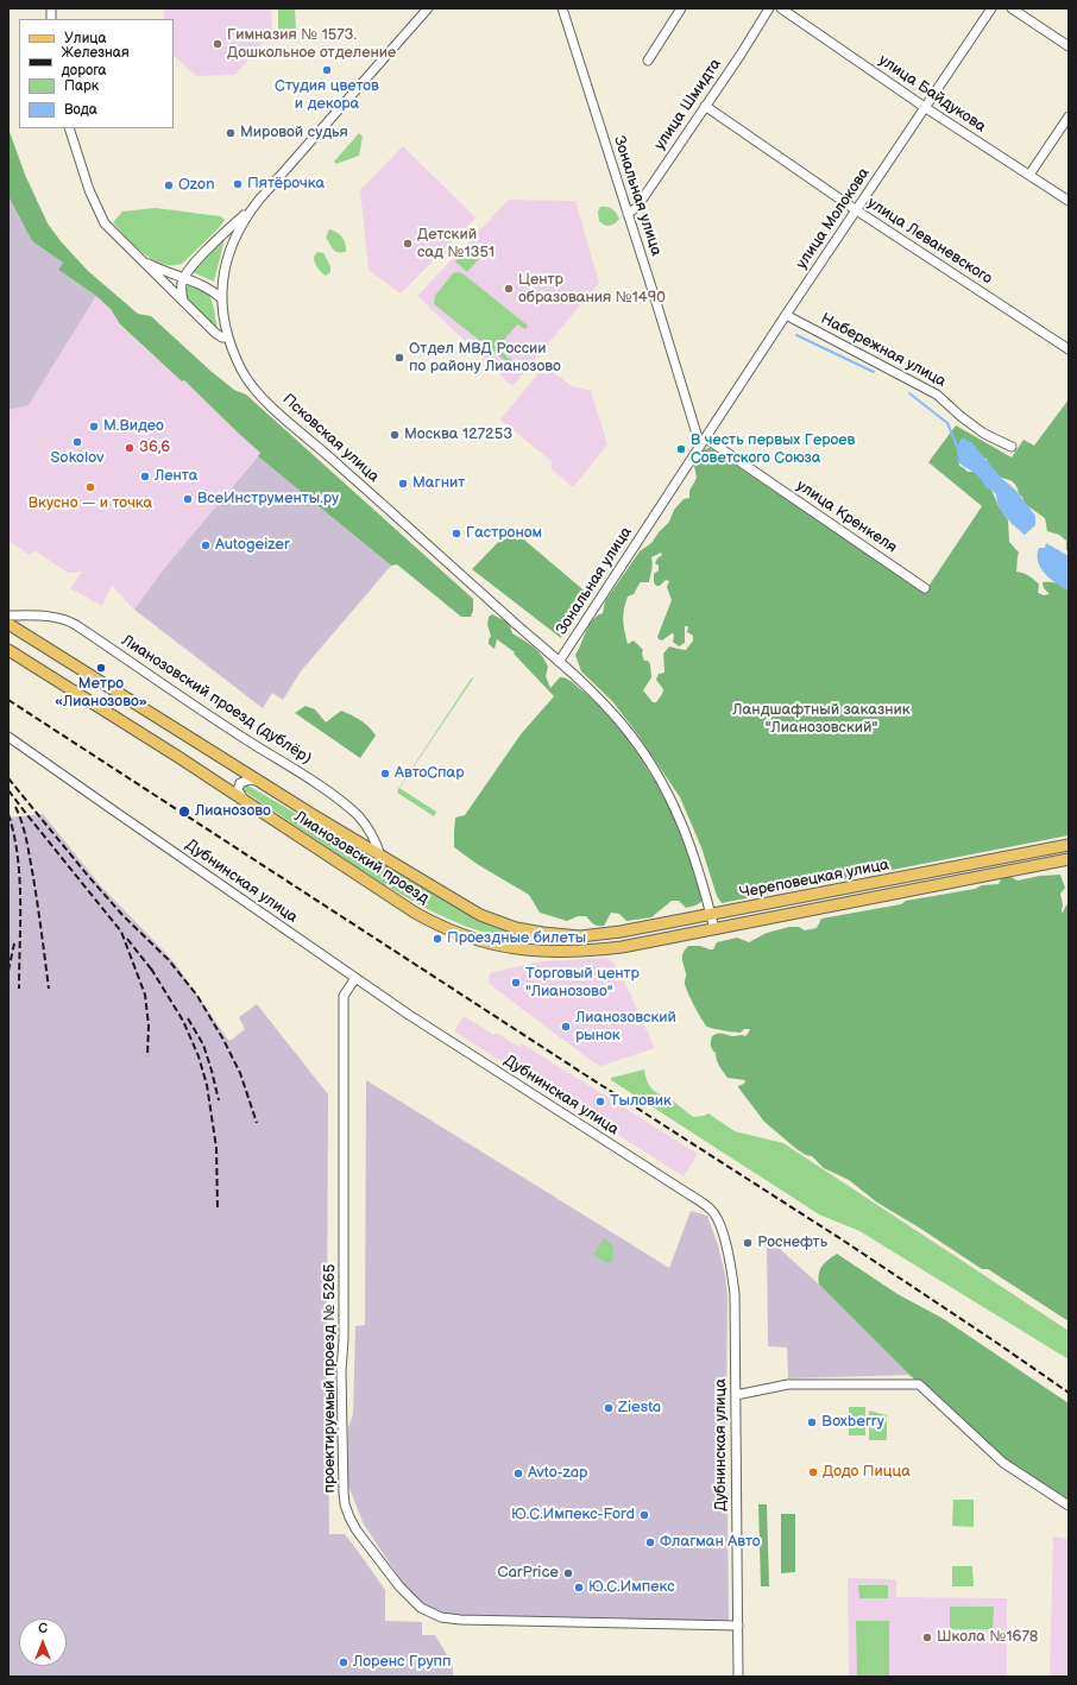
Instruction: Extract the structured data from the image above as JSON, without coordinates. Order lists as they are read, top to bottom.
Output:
{
  "streets": {
    "main road": ["Лианозовский проезд", "Череповецкая улица"],
    "street": [
      "улица Байдукова",
      "улица Шмидта",
      "Зональная улица",
      "улица Молокова",
      "улица Леваневского",
      "Набережная улица",
      "Псковская улица",
      "улица Кренкеля",
      "Лианозовский проезд (дублёр)",
      "Дубнинская улица",
      "проектируемый проезд № 5265"
    ]
  },
  "crossings": [
    ["улица Байдукова", "улица Молокова"],
    ["улица Шмидта", "Зональная улица"],
    ["улица Шмидта", "улица Леваневского"],
    ["Зональная улица", "улица Молокова"],
    ["Зональная улица", "Псковская улица"],
    ["улица Молокова", "улица Леваневского"],
    ["улица Молокова", "Набережная улица"],
    ["улица Молокова", "улица Кренкеля"],
    ["Псковская улица", "Череповецкая улица"],
    ["Лианозовский проезд (дублёр)", "Лианозовский проезд"],
    ["Лианозовский проезд", "Череповецкая улица"],
    ["Дубнинская улица", "проектируемый проезд № 5265"]
  ],
  "parks": ["Ландшафтный заказник \"Лианозовский\""],
  "places": [
    "Гимназия № 1573. Дошкольное отделение",
    "Студия цветов и декора",
    "Мировой судья",
    "Пятёрочка",
    "Ozon",
    "Детский сад №1351",
    "Центр образования №1490",
    "Отдел МВД России по району Лианозово",
    "М.Видео",
    "Москва 127253",
    "Sokolov",
    "36,6",
    "В честь первых Героев Советского Союза",
    "Лента",
    "Магнит",
    "Вкусно — и точка",
    "ВсеИнструменты.ру",
    "Гастроном",
    "Autogeizer",
    "Метро «Лианозово»",
    "АвтоСпар",
    "Лианозово",
    "Проездные билеты",
    "Торговый центр \"Лианозово\"",
    "Лианозовский рынок",
    "Тыловик",
    "Роснефть",
    "Ziesta",
    "Boxberry",
    "Додо Пицца",
    "Avto-zap",
    "Ю.С.Импекс-Ford",
    "Флагман Авто",
    "CarPrice",
    "Ю.С.Импекс",
    "Школа №1678",
    "Лоренс Групп"
  ],
  "legend": [
    "Улица",
    "Железная дорога",
    "Парк",
    "Вода"
  ],
  "north": "top"
}
